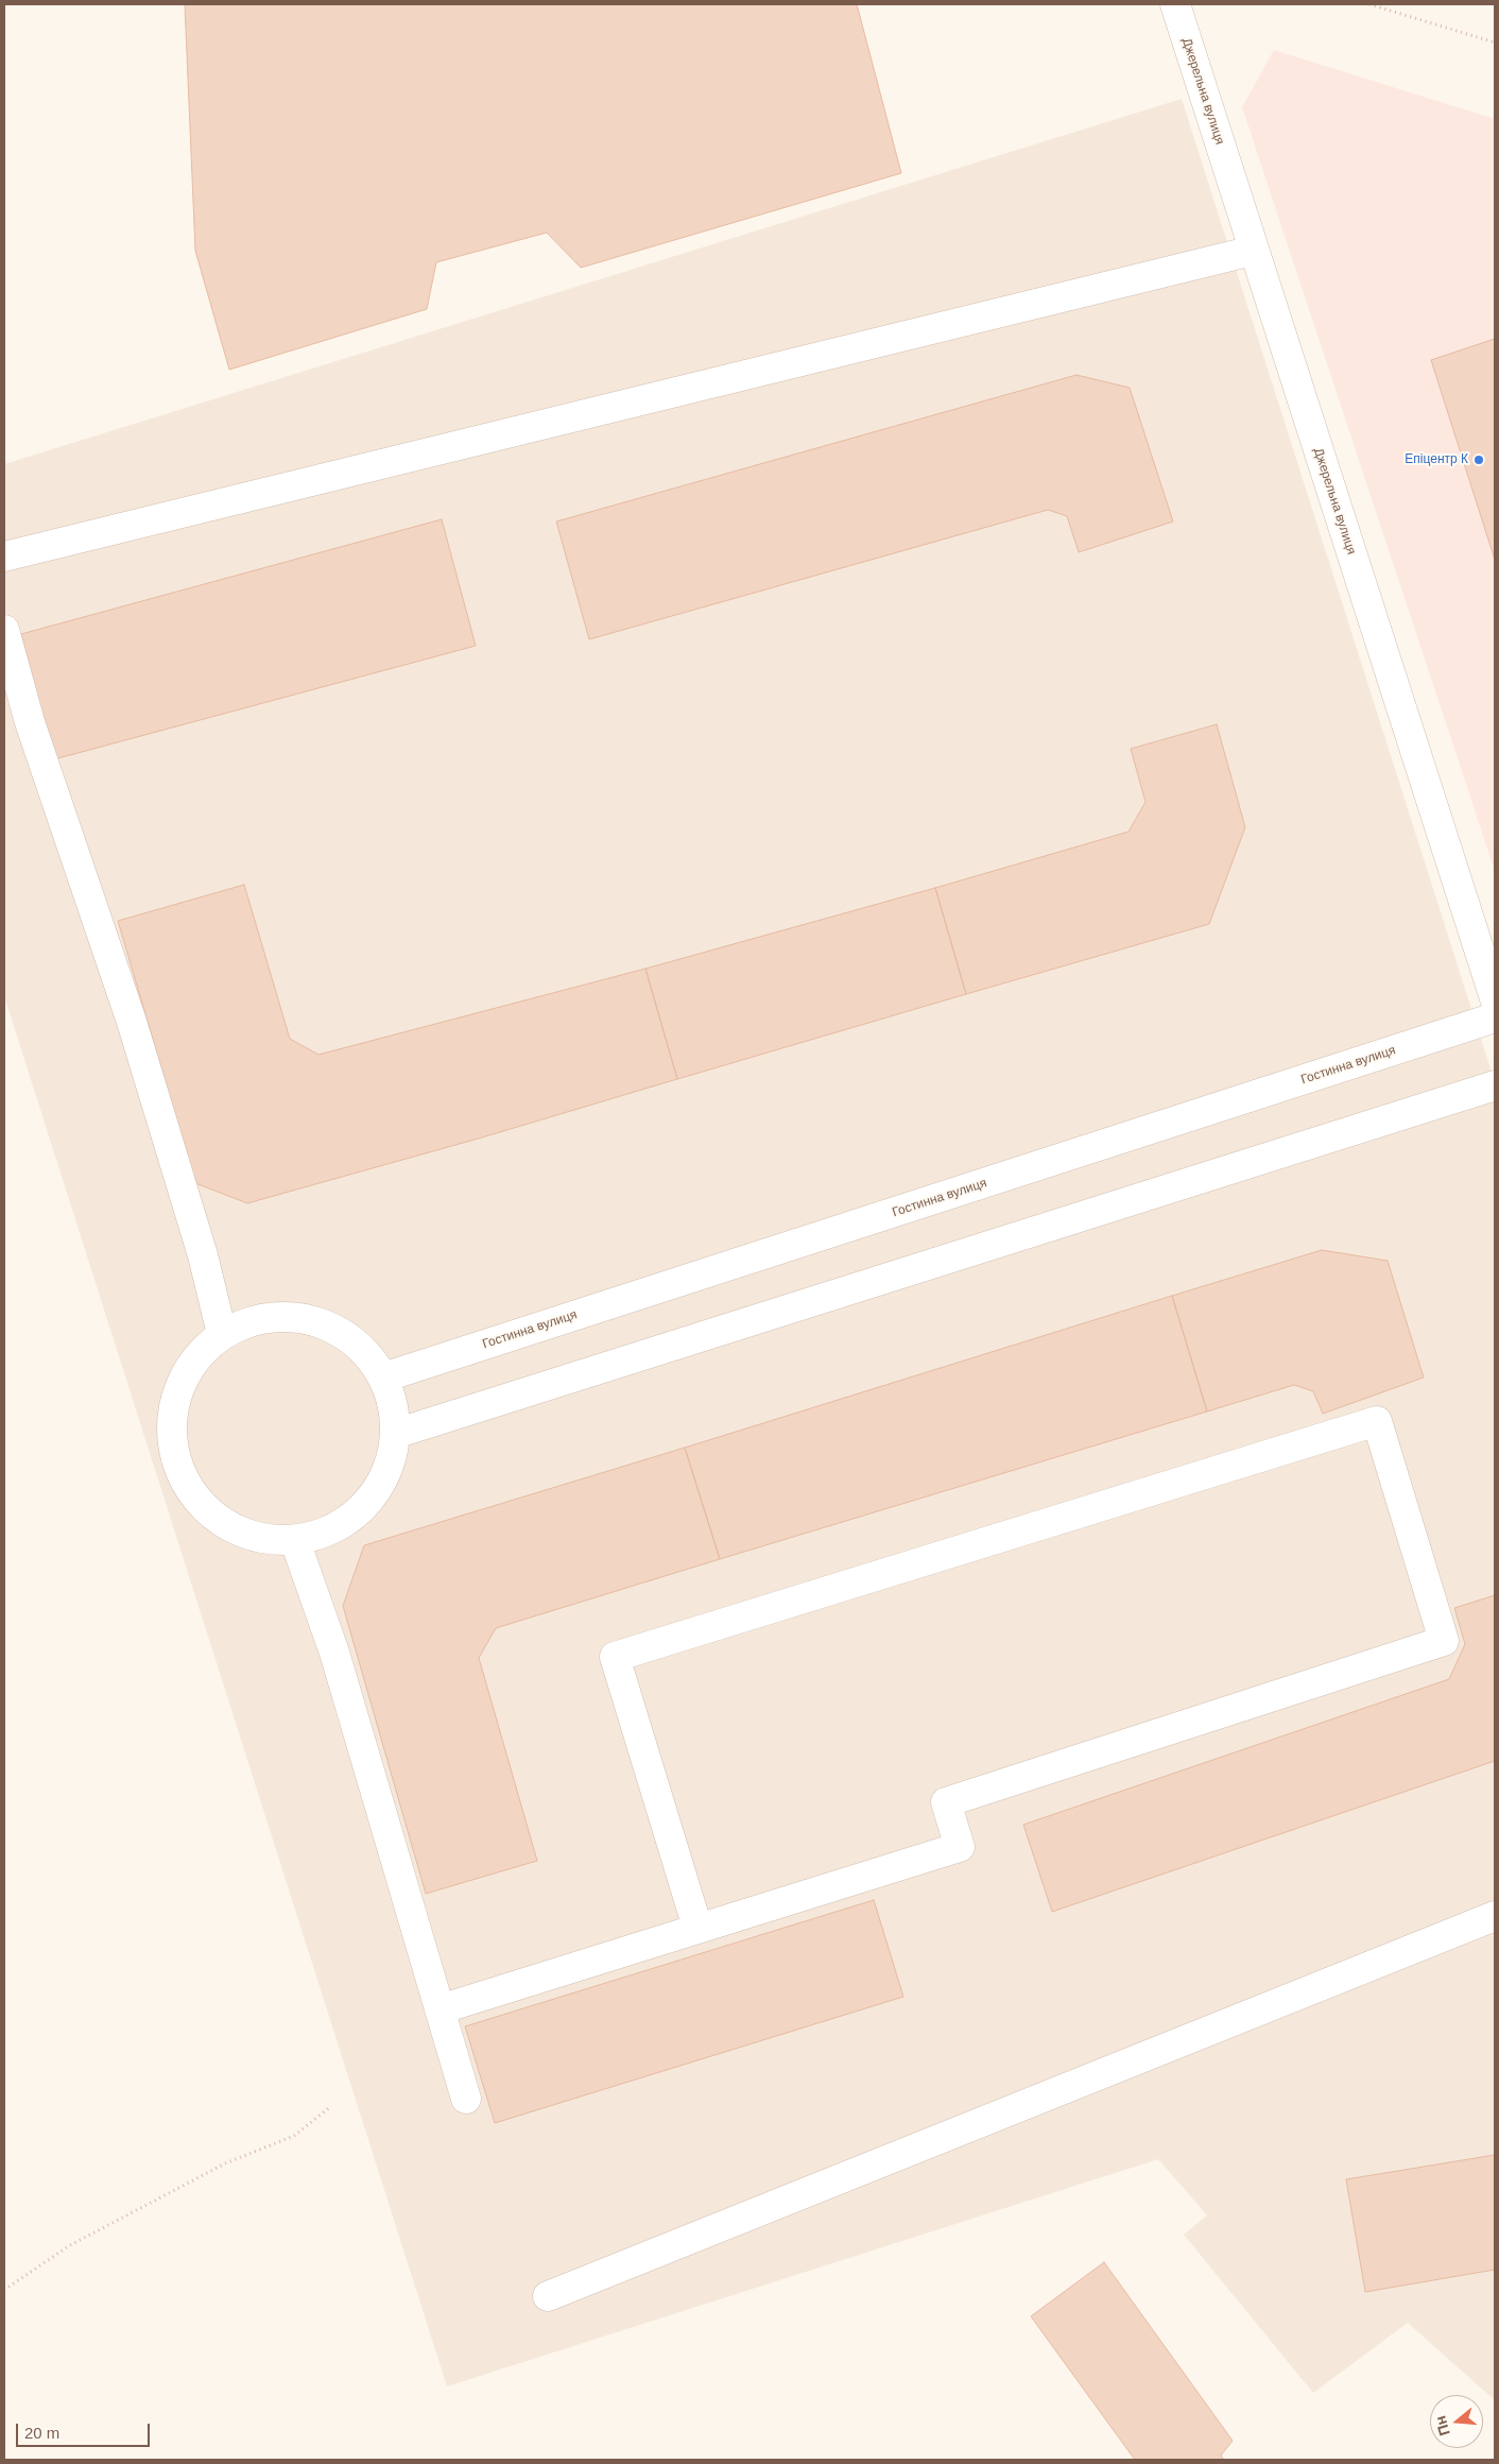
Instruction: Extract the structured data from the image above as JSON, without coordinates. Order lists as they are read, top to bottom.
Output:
{
  "streets": {
    "street": ["Джерельна вулиця", "Гостинна вулиця"]
  },
  "places": ["Епіцентр К"],
  "scale_bar": "20 m",
  "north": "left"
}
